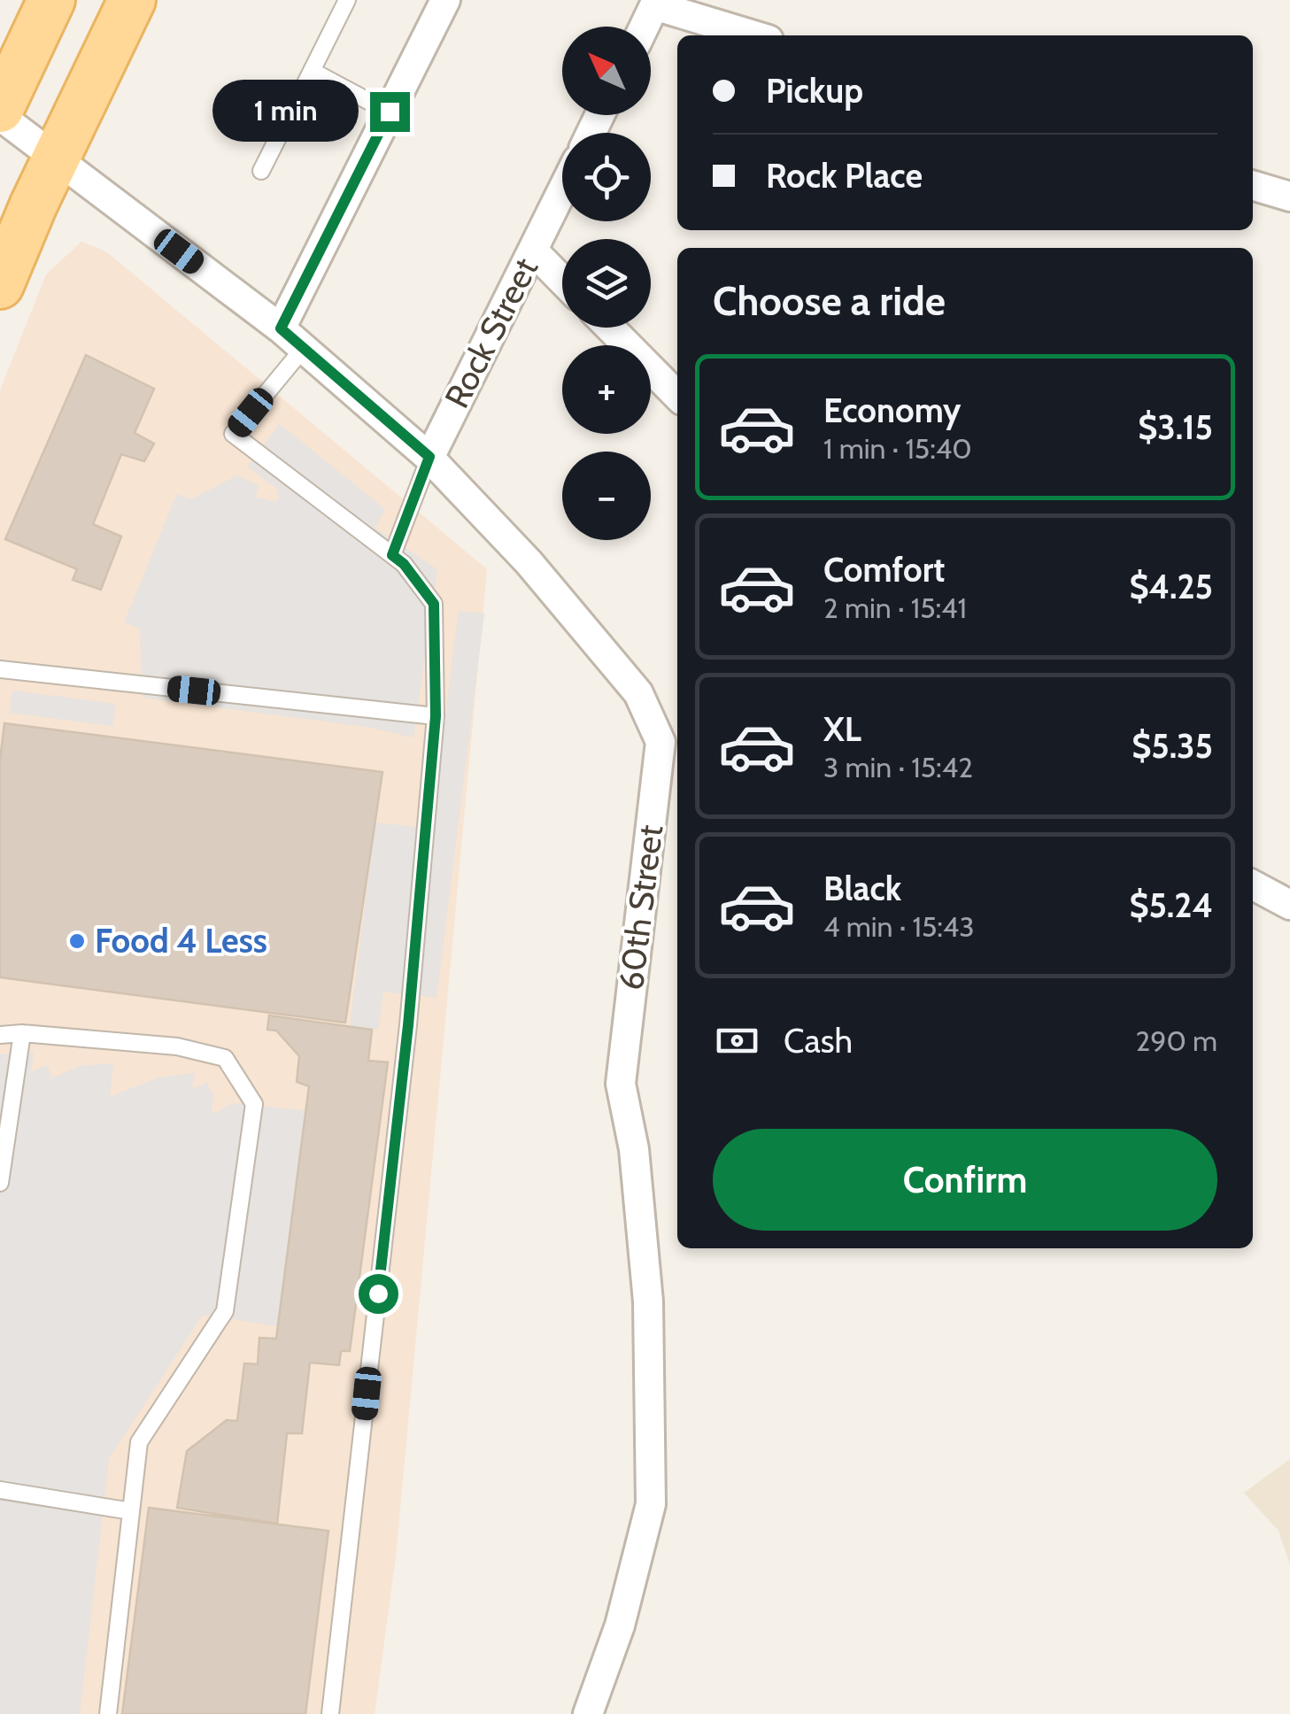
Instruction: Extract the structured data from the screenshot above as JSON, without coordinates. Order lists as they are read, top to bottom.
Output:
{
  "streets": {
    "street": ["Rock Street", "60th Street"]
  },
  "crossings": [
    ["Rock Street", "60th Street"]
  ],
  "places": ["Food 4 Less"],
  "north": "top left",
  "page": {
    "map_buttons": ["+", "−"],
    "banner": ["Pickup", "Rock Place"],
    "bubble": "1 min",
    "heading": "Choose a ride",
    "list": [
      {
        "name": "Economy",
        "note": "1 min · 15:40",
        "value": "$3.15"
      },
      {
        "name": "Comfort",
        "note": "2 min · 15:41",
        "value": "$4.25"
      },
      {
        "name": "XL",
        "note": "3 min · 15:42",
        "value": "$5.35"
      },
      {
        "name": "Black",
        "note": "4 min · 15:43",
        "value": "$5.24"
      }
    ],
    "pay": ["Cash", "290 m"],
    "buttons": "Confirm"
  }
}
